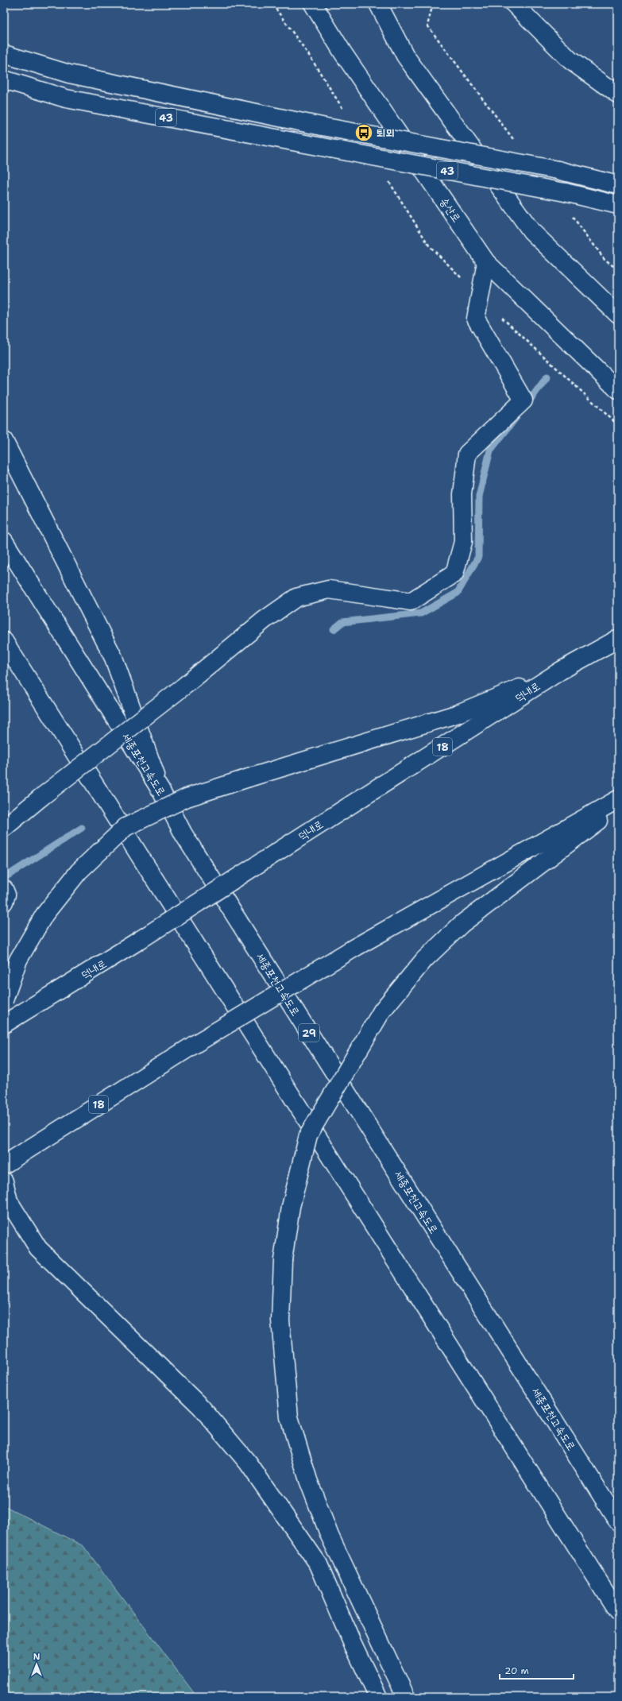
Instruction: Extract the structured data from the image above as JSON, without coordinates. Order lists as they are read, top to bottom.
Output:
{
  "streets": {
    "main road": [
      "43",
      "송산로",
      "덕내로",
      "18",
      "세종포천고속도로",
      "29"
    ]
  },
  "places": {
    "bus stop": ["퇴뫼"]
  },
  "scale_bar": "20 m",
  "north": "top"
}
